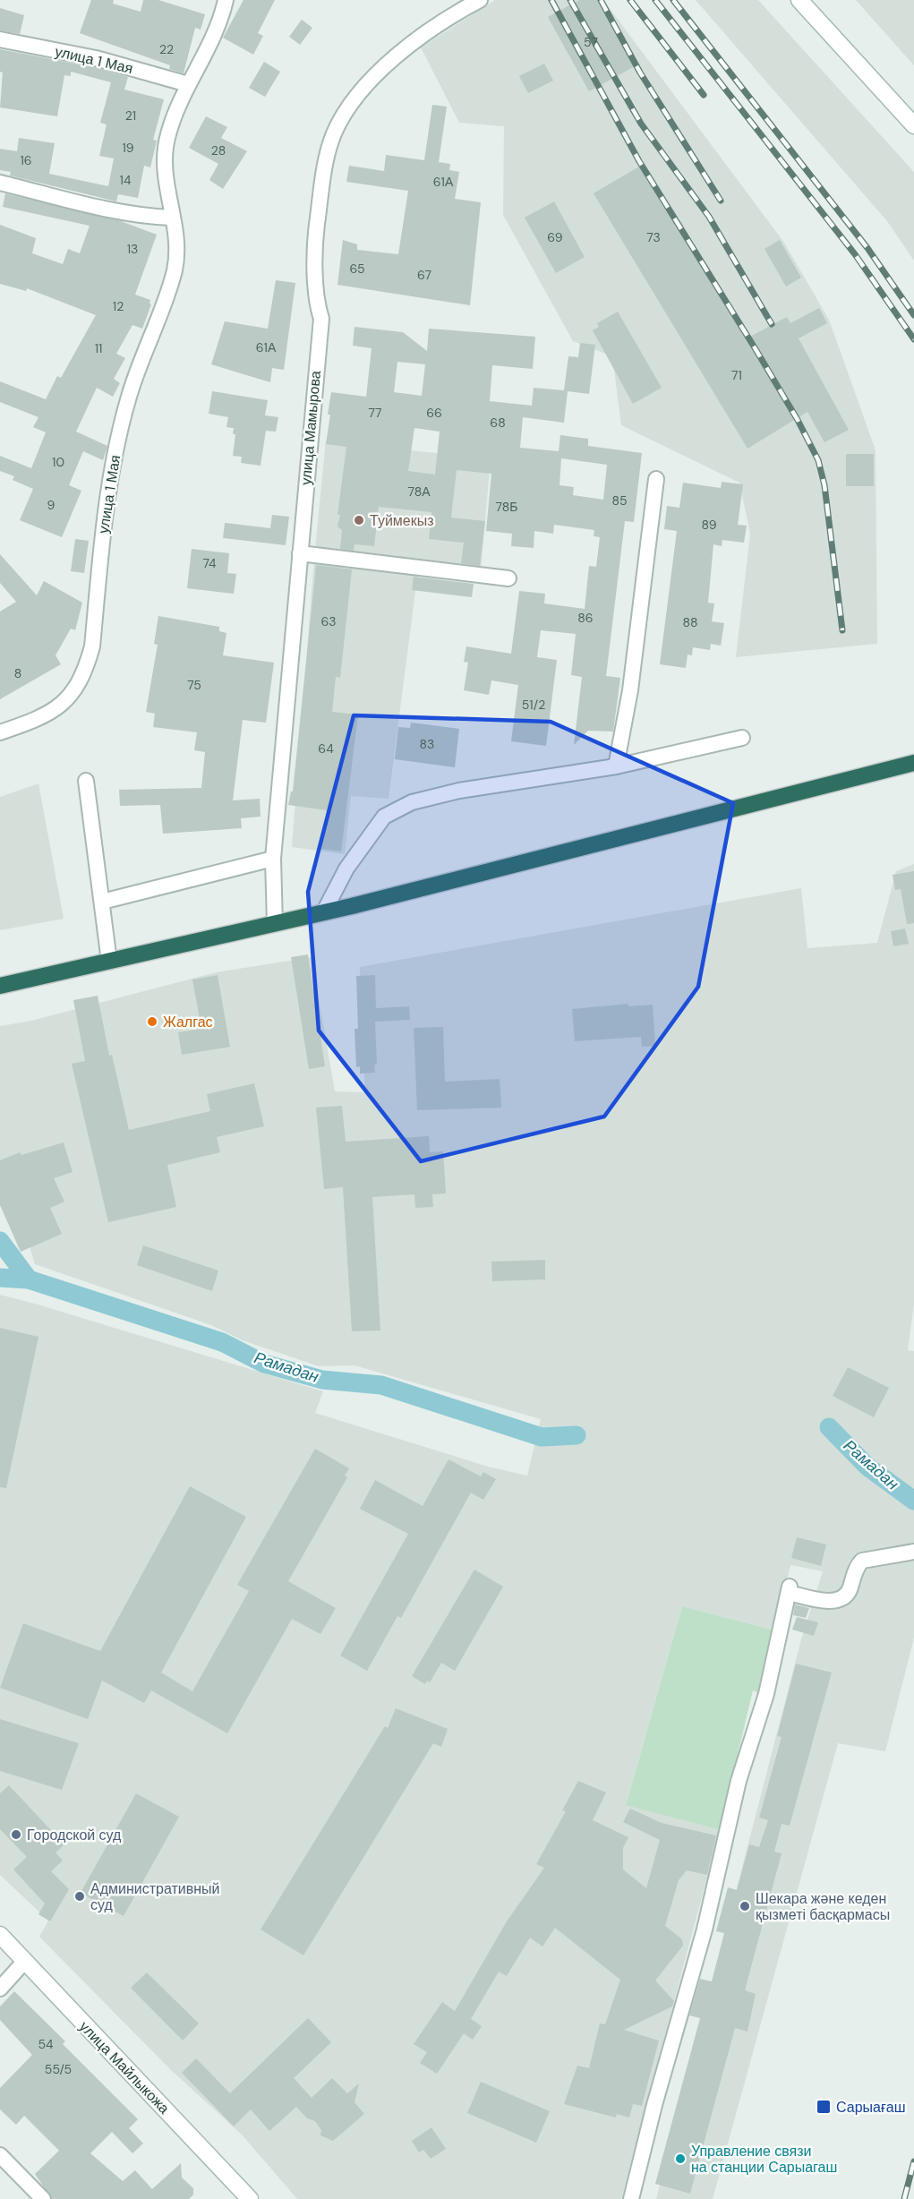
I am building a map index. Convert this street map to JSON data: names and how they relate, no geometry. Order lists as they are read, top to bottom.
{
  "streets": {
    "street": ["улица 1 Мая", "улица Мамырова", "улица Майлыкожа"]
  },
  "water": ["Рамадан"],
  "places": {
    "other": [
      "Туймекыз",
      "Жалгас",
      "Городской суд",
      "Административный суд",
      "Шекара және кеден қызметі басқармасы",
      "Управление связи на станции Сарыагаш"
    ],
    "transit": ["Сарыағаш"]
  },
  "house_numbers": [
    "57",
    "22",
    "21",
    "19",
    "28",
    "16",
    "14",
    "61А",
    "69",
    "73",
    "13",
    "65",
    "67",
    "12",
    "61А",
    "11",
    "71",
    "77",
    "66",
    "68",
    "10",
    "78А",
    "85",
    "9",
    "78Б",
    "89",
    "74",
    "86",
    "63",
    "88",
    "8",
    "75",
    "51/2",
    "83",
    "64",
    "54",
    "55/5"
  ]
}
